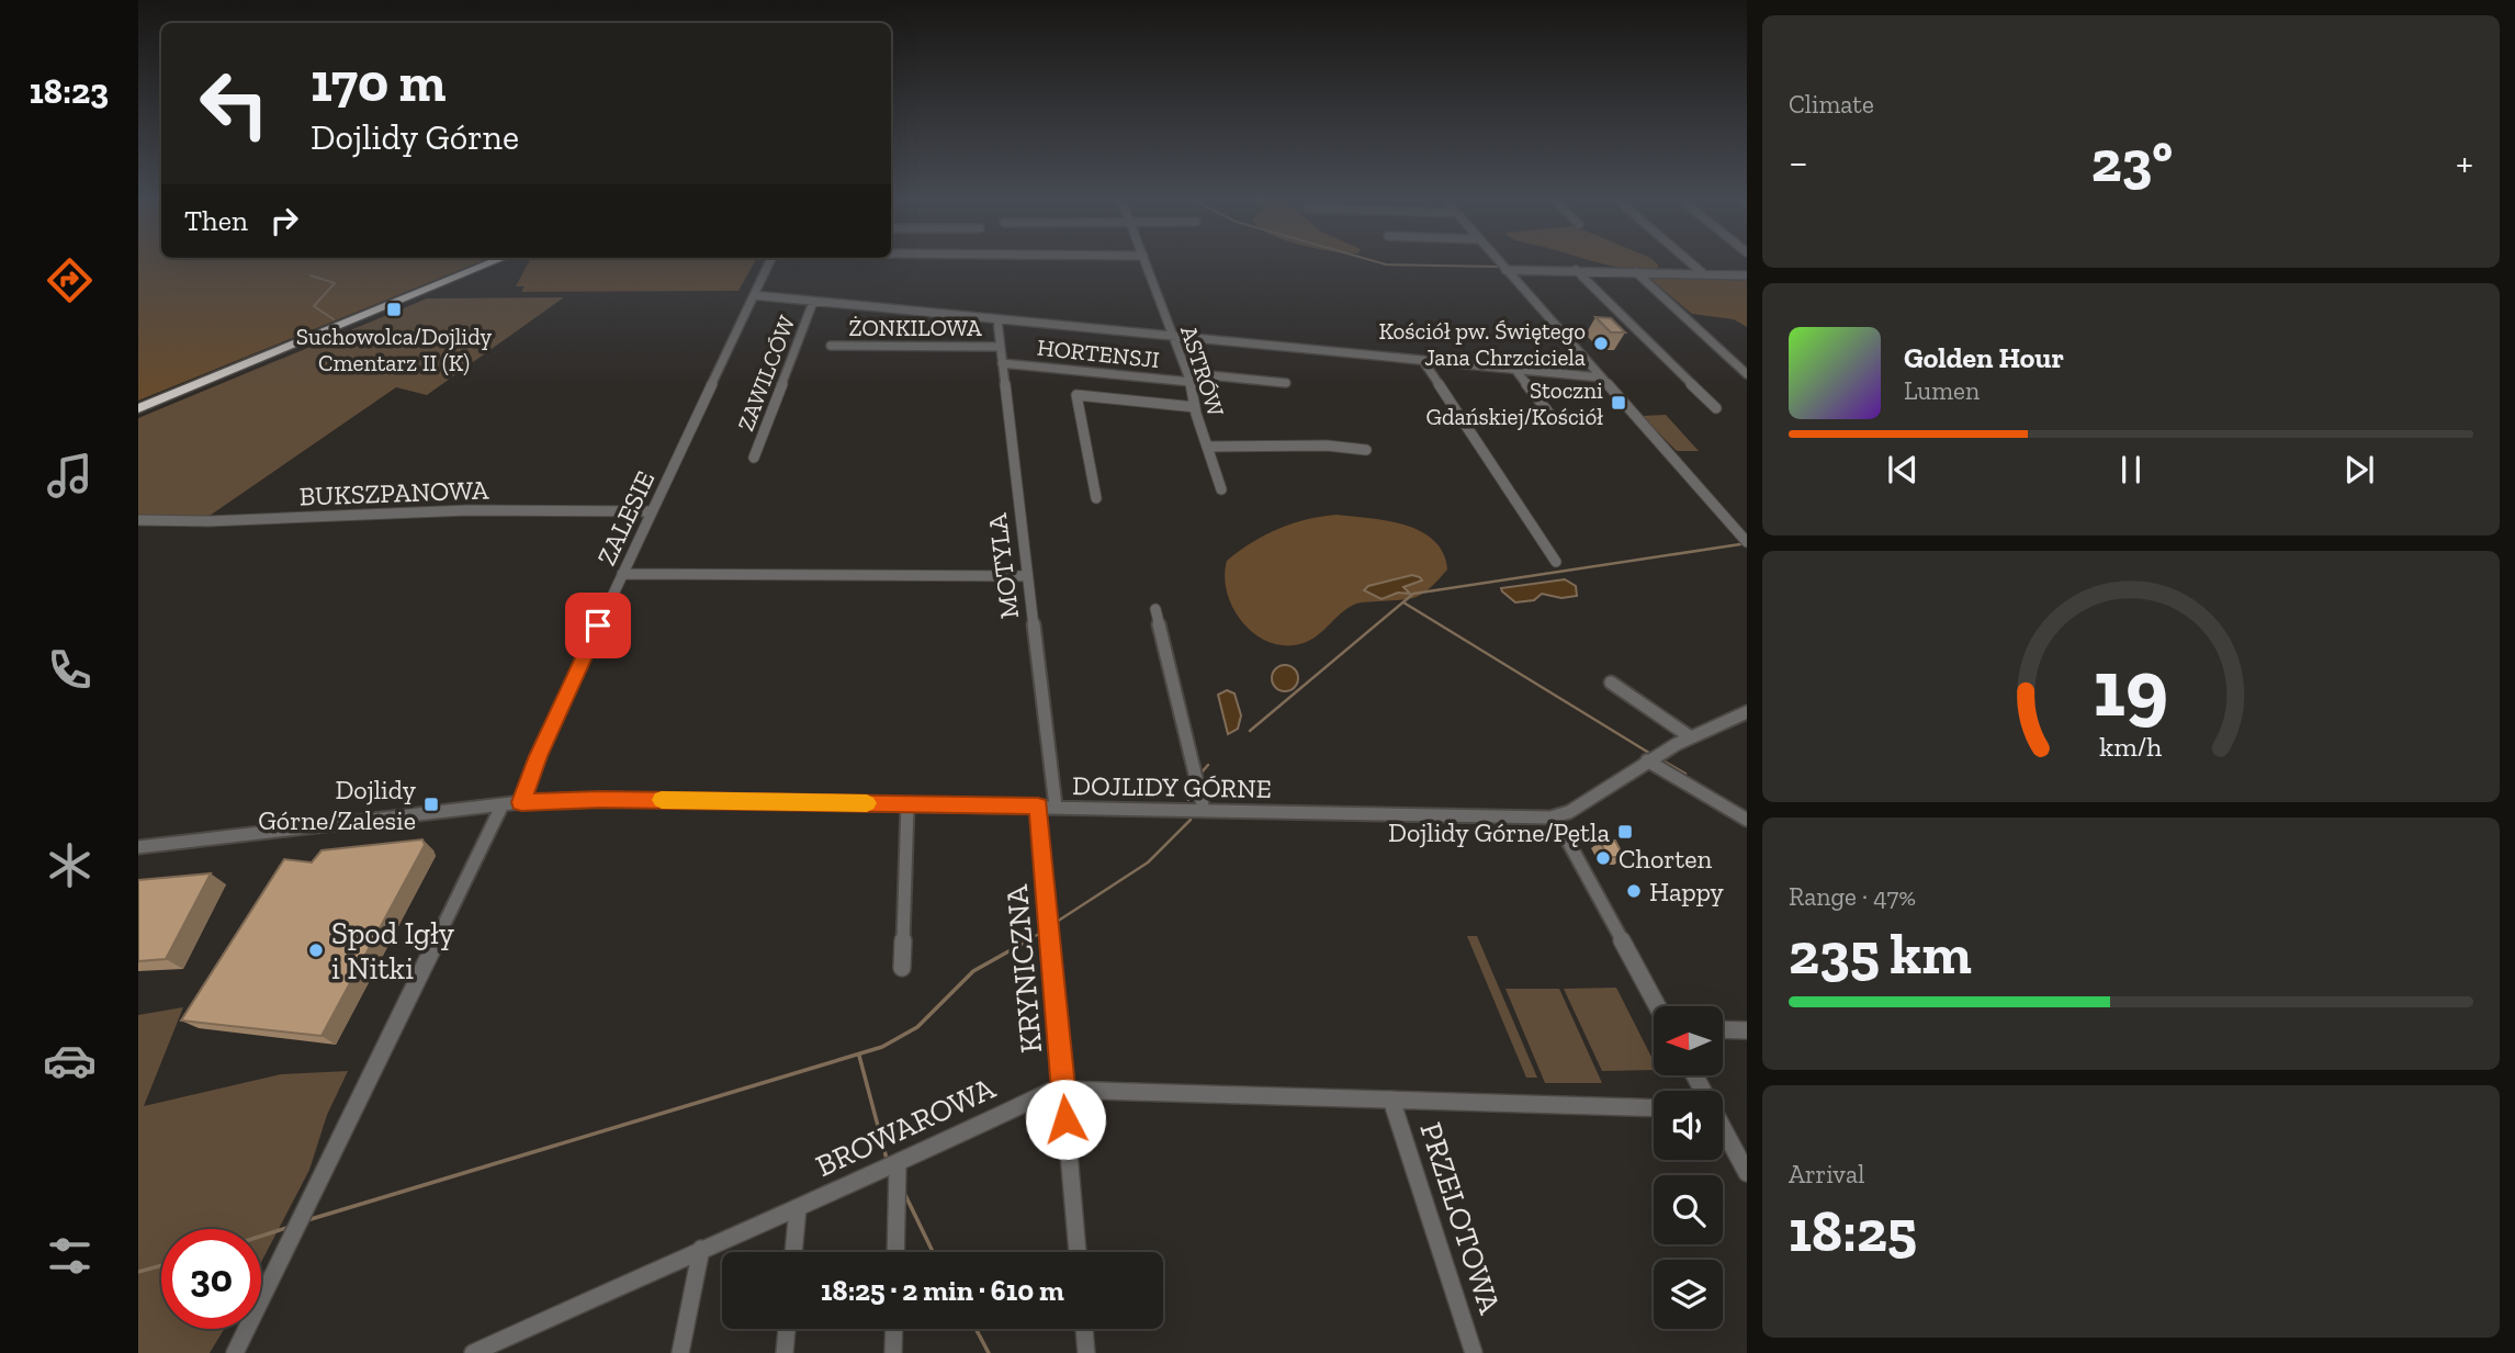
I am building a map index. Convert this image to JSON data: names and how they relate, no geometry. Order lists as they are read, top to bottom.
{
  "streets": {
    "street": [
      "ŻONKILOWA",
      "HORTENSJI",
      "ASTRÓW",
      "ZAWILCÓW",
      "BUKSZPANOWA",
      "ZALESIE",
      "MOTYLA",
      "DOJLIDY GÓRNE",
      "KRYNICZNA",
      "BROWAROWA",
      "PRZELOTOWA"
    ]
  },
  "crossings": [
    ["ŻONKILOWA", "MOTYLA"],
    ["HORTENSJI", "ASTRÓW"],
    ["HORTENSJI", "MOTYLA"],
    ["BUKSZPANOWA", "ZALESIE"],
    ["ZALESIE", "DOJLIDY GÓRNE"],
    ["MOTYLA", "DOJLIDY GÓRNE"],
    ["DOJLIDY GÓRNE", "KRYNICZNA"],
    ["KRYNICZNA", "BROWAROWA"],
    ["BROWAROWA", "PRZELOTOWA"]
  ],
  "places": {
    "transit": [
      "Suchowolca/Dojlidy Cmentarz II (K)",
      "Stoczni Gdańskiej/Kościół",
      "Dojlidy Górne/Zalesie",
      "Dojlidy Górne/Pętla"
    ],
    "other": [
      "Kościół pw. Świętego Jana Chrzciciela",
      "Chorten",
      "Happy",
      "Spod Igły i Nitki"
    ]
  },
  "north": "left",
  "page": {
    "tabs": "18:23",
    "tile": [
      "Climate",
      ["Range · 47%", "235 km"],
      ["Arrival", "18:25"]
    ],
    "turn": ["170 m", "Dojlidy Górne"],
    "heat": ["−", "23°", "+"],
    "then": "Then",
    "song": ["Golden Hour", "Lumen"],
    "limit": "30",
    "trip": "18:25 · 2 min · 610 m",
    "gauge": ["19", "km/h"]
  }
}
